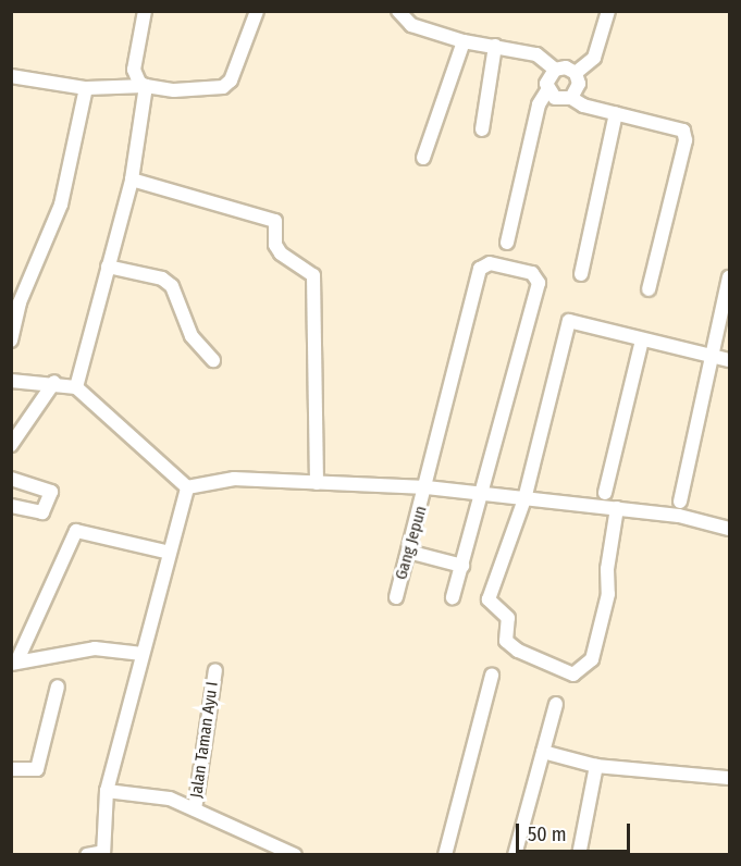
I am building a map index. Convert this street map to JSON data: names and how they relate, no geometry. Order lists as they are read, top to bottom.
{
  "streets": {
    "street": ["Gang Jepun", "Jalan Taman Ayu I"]
  },
  "scale_bar": "50 m"
}
